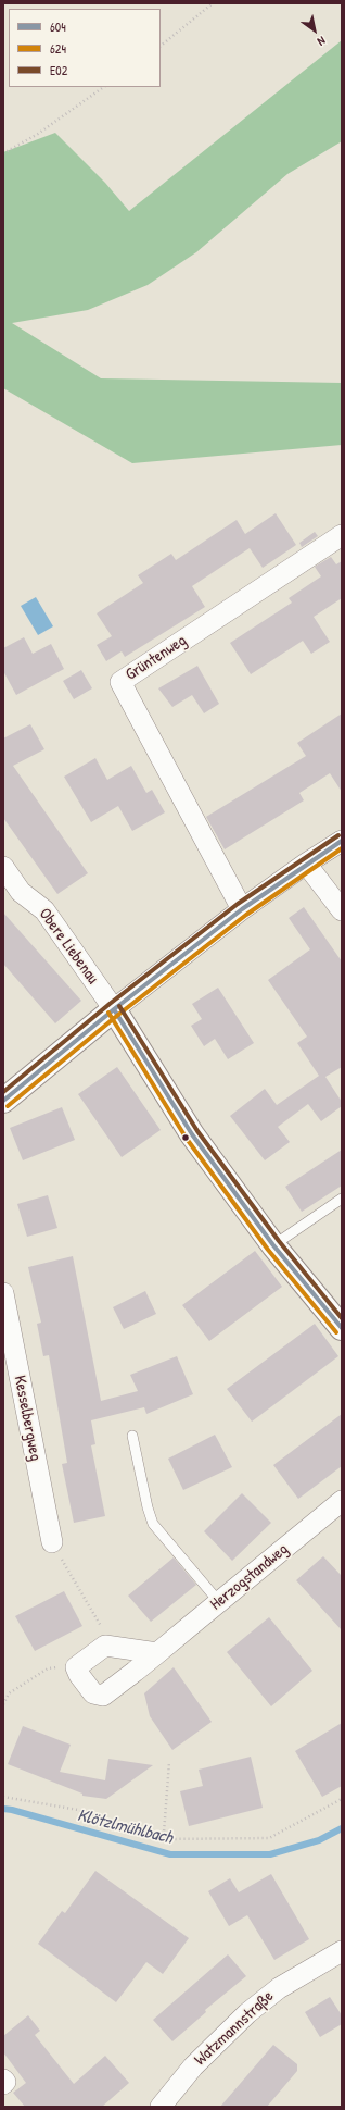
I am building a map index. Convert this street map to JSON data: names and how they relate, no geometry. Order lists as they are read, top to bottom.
{
  "streets": {
    "street": [
      "Grüntenweg",
      "Obere Liebenau",
      "Kesselbergweg",
      "Herzogstandweg",
      "Watzmannstraße"
    ]
  },
  "water": ["Klötzlmühlbach"],
  "lines": ["transit line E02", "transit line 604", "transit line 624"],
  "legend": ["604", "624", "E02"],
  "north": "bottom right"
}
